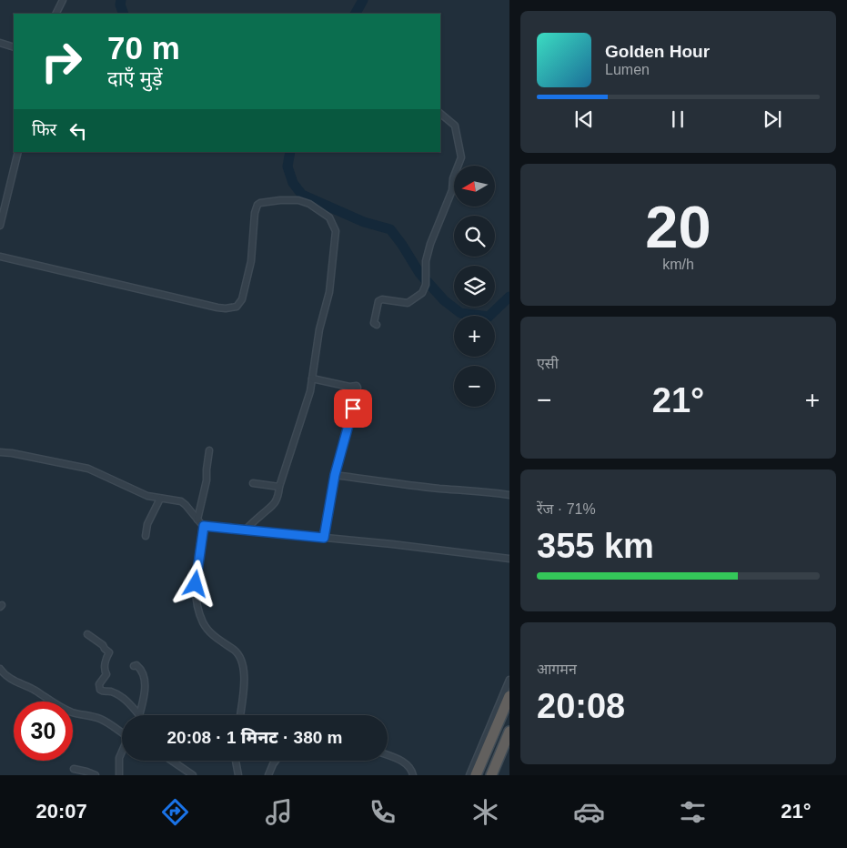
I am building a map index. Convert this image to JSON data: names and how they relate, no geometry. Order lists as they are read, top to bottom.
{
  "north": "left",
  "page": {
    "turn": ["70 m", "दाएँ मुड़ें"],
    "song": ["Golden Hour", "Lumen"],
    "then": "फिर",
    "tile": [
      ["20", "km/h"],
      "एसी",
      ["रेंज · 71%", "355 km"],
      ["आगमन", "20:08"]
    ],
    "map_buttons": ["+", "−"],
    "heat": ["−", "21°", "+"],
    "limit": "30",
    "trip": "20:08 · 1 मिनट · 380 m",
    "tabs": ["20:07", "21°"]
  }
}
